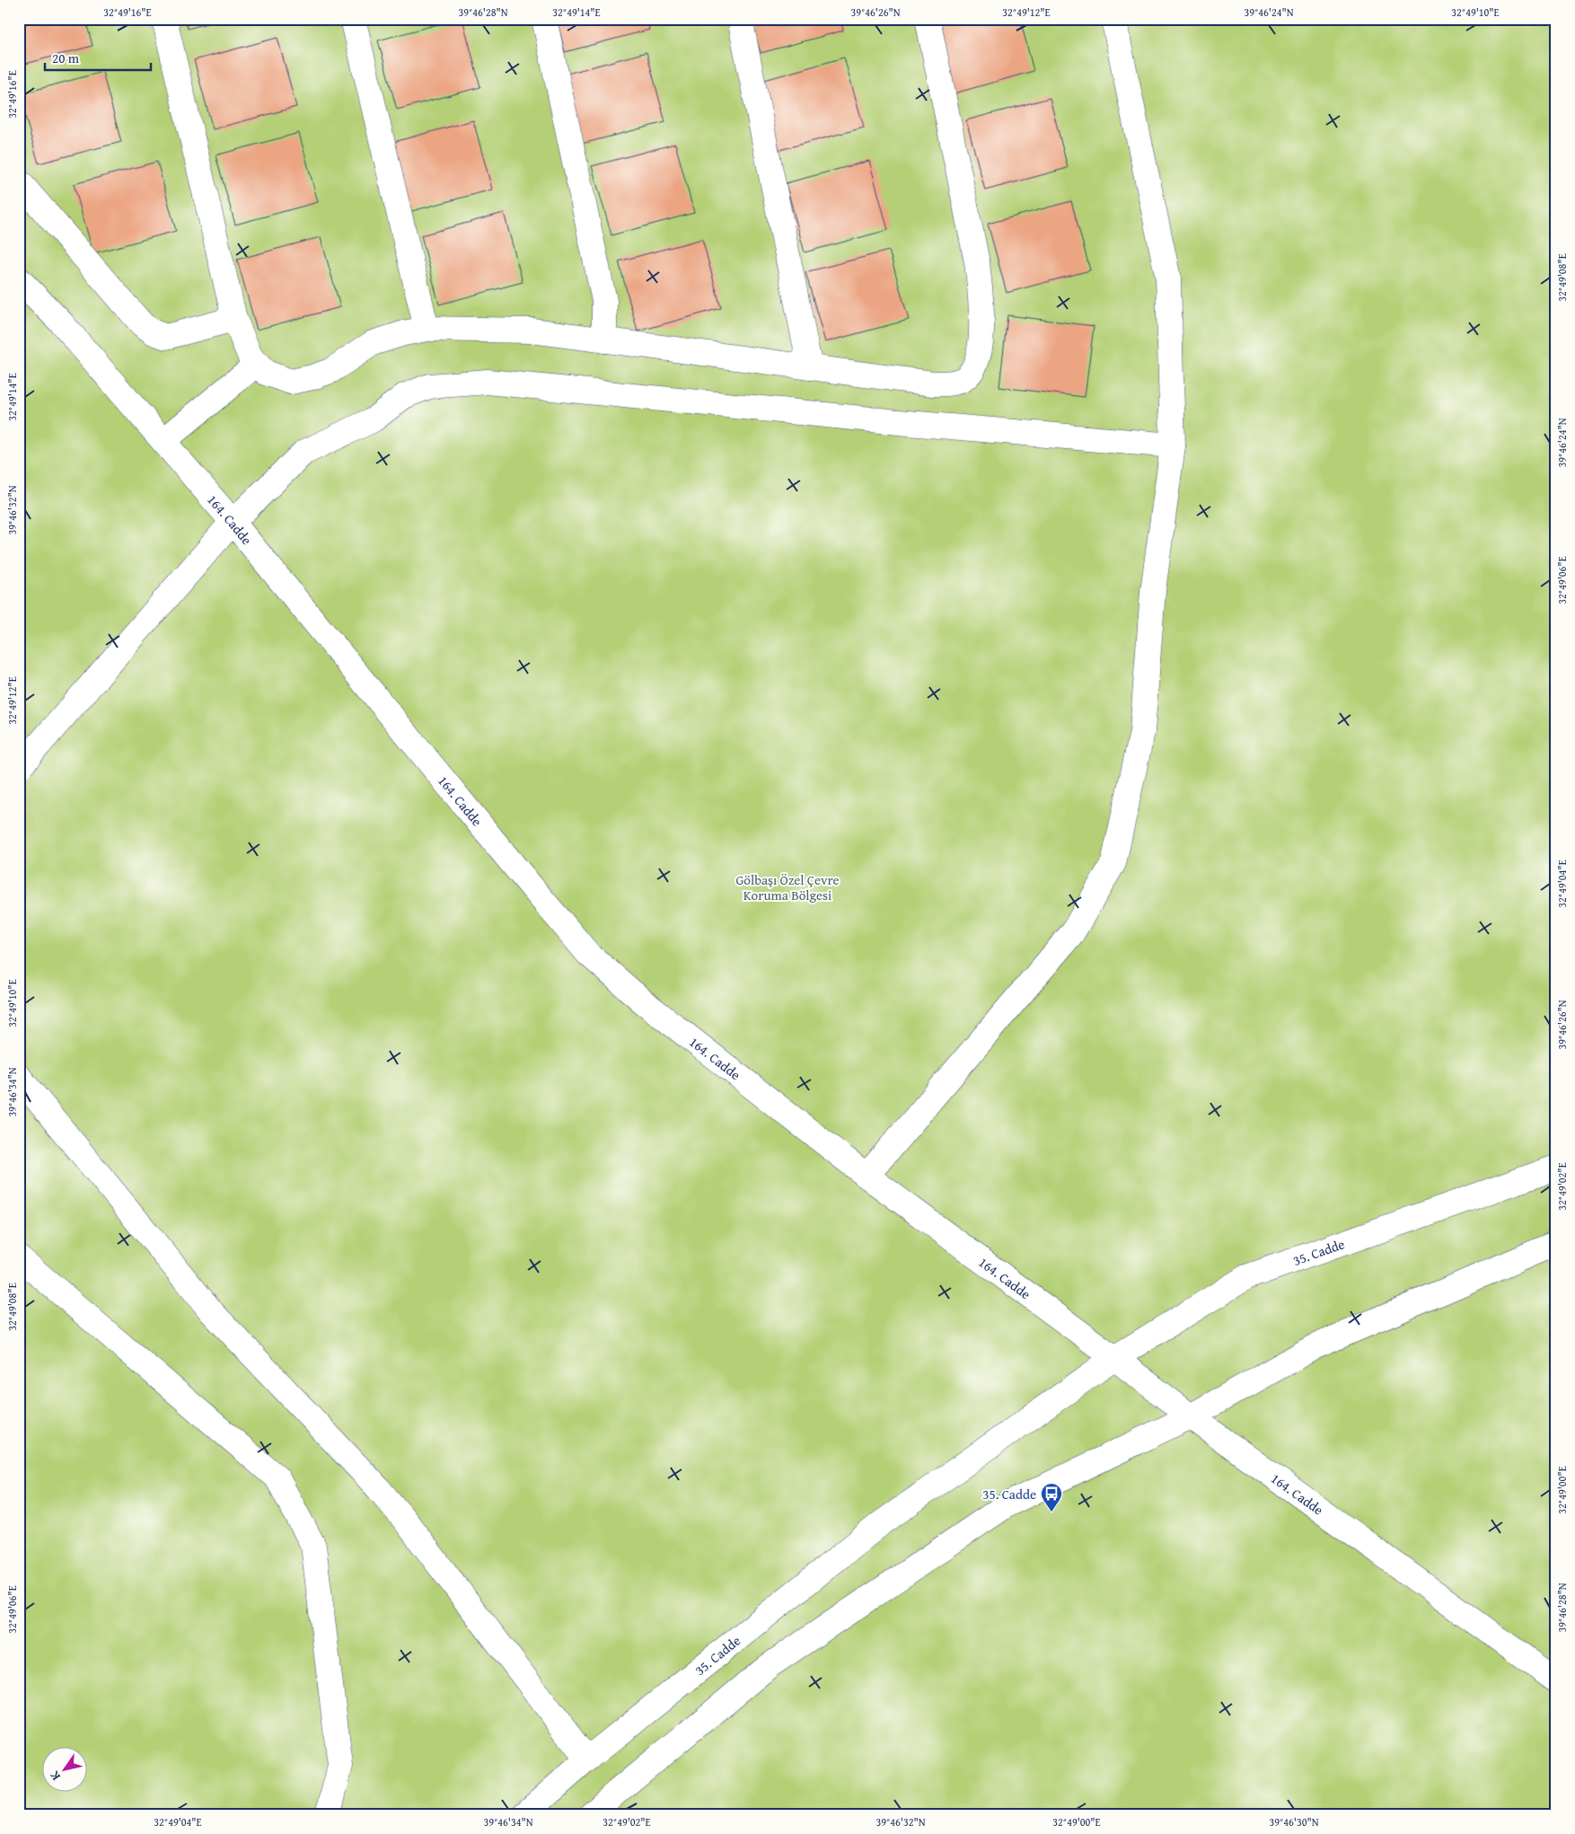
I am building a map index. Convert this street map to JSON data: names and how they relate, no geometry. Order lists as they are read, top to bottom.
{
  "streets": {
    "street": ["164. Cadde", "35. Cadde"]
  },
  "crossings": [
    ["164. Cadde", "35. Cadde"]
  ],
  "parks": ["Gölbaşı Özel Çevre Koruma Bölgesi"],
  "places": {
    "bus stop": ["35. Cadde"]
  },
  "scale_bar": "20 m",
  "north": "bottom left",
  "coordinates": [
    "32°49'16\"E",
    "39°46'28\"N",
    "32°49'14\"E",
    "39°46'26\"N",
    "32°49'12\"E",
    "39°46'24\"N",
    "32°49'10\"E",
    "32°49'08\"E",
    "39°46'32\"N",
    "32°49'06\"E",
    "32°49'04\"E",
    "39°46'34\"N",
    "32°49'02\"E",
    "32°49'00\"E",
    "39°46'30\"N"
  ]
}
